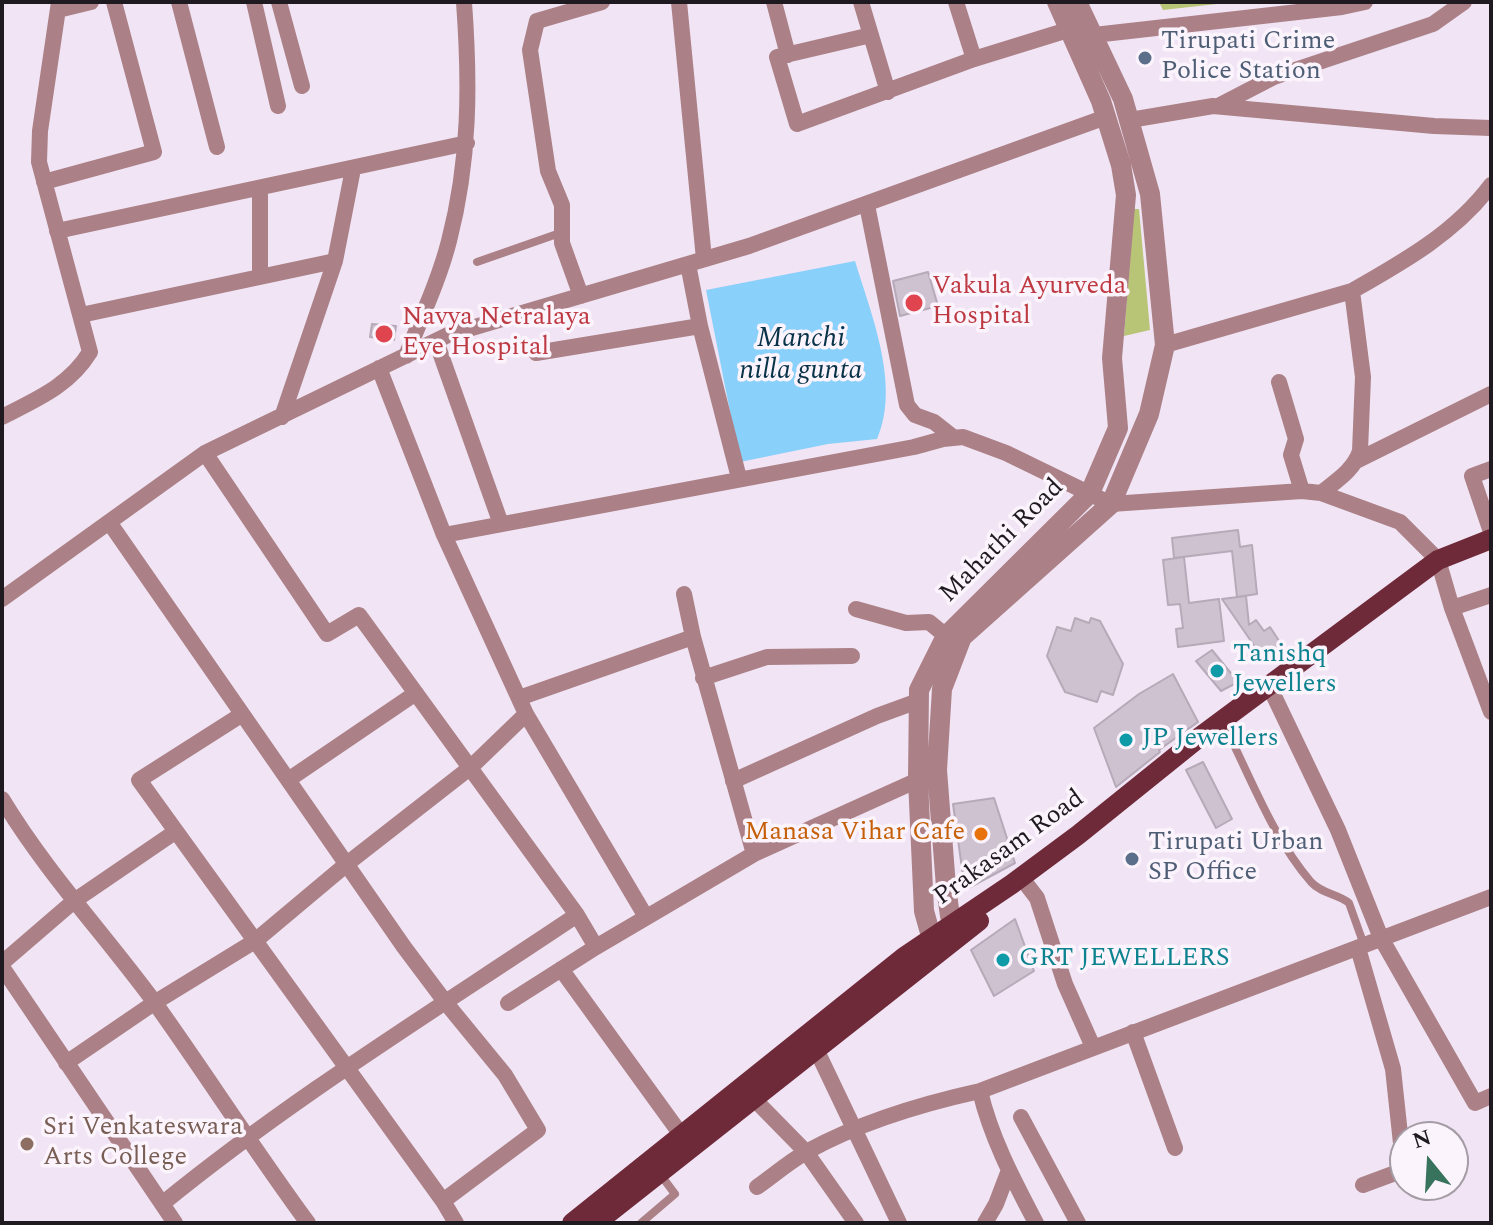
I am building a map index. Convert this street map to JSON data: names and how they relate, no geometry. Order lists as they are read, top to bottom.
{
  "streets": {
    "main road": ["Prakasam Road"],
    "street": ["Mahathi Road"]
  },
  "crossings": [
    ["Mahathi Road", "Prakasam Road"]
  ],
  "water": ["Manchi nilla gunta"],
  "places": [
    "Tirupati Crime Police Station",
    "Vakula Ayurveda Hospital",
    "Navya Netralaya Eye Hospital",
    "Tanishq Jewellers",
    "JP Jewellers",
    "Manasa Vihar Cafe",
    "Tirupati Urban SP Office",
    "GRT JEWELLERS",
    "Sri Venkateswara Arts College"
  ],
  "north": "top"
}
